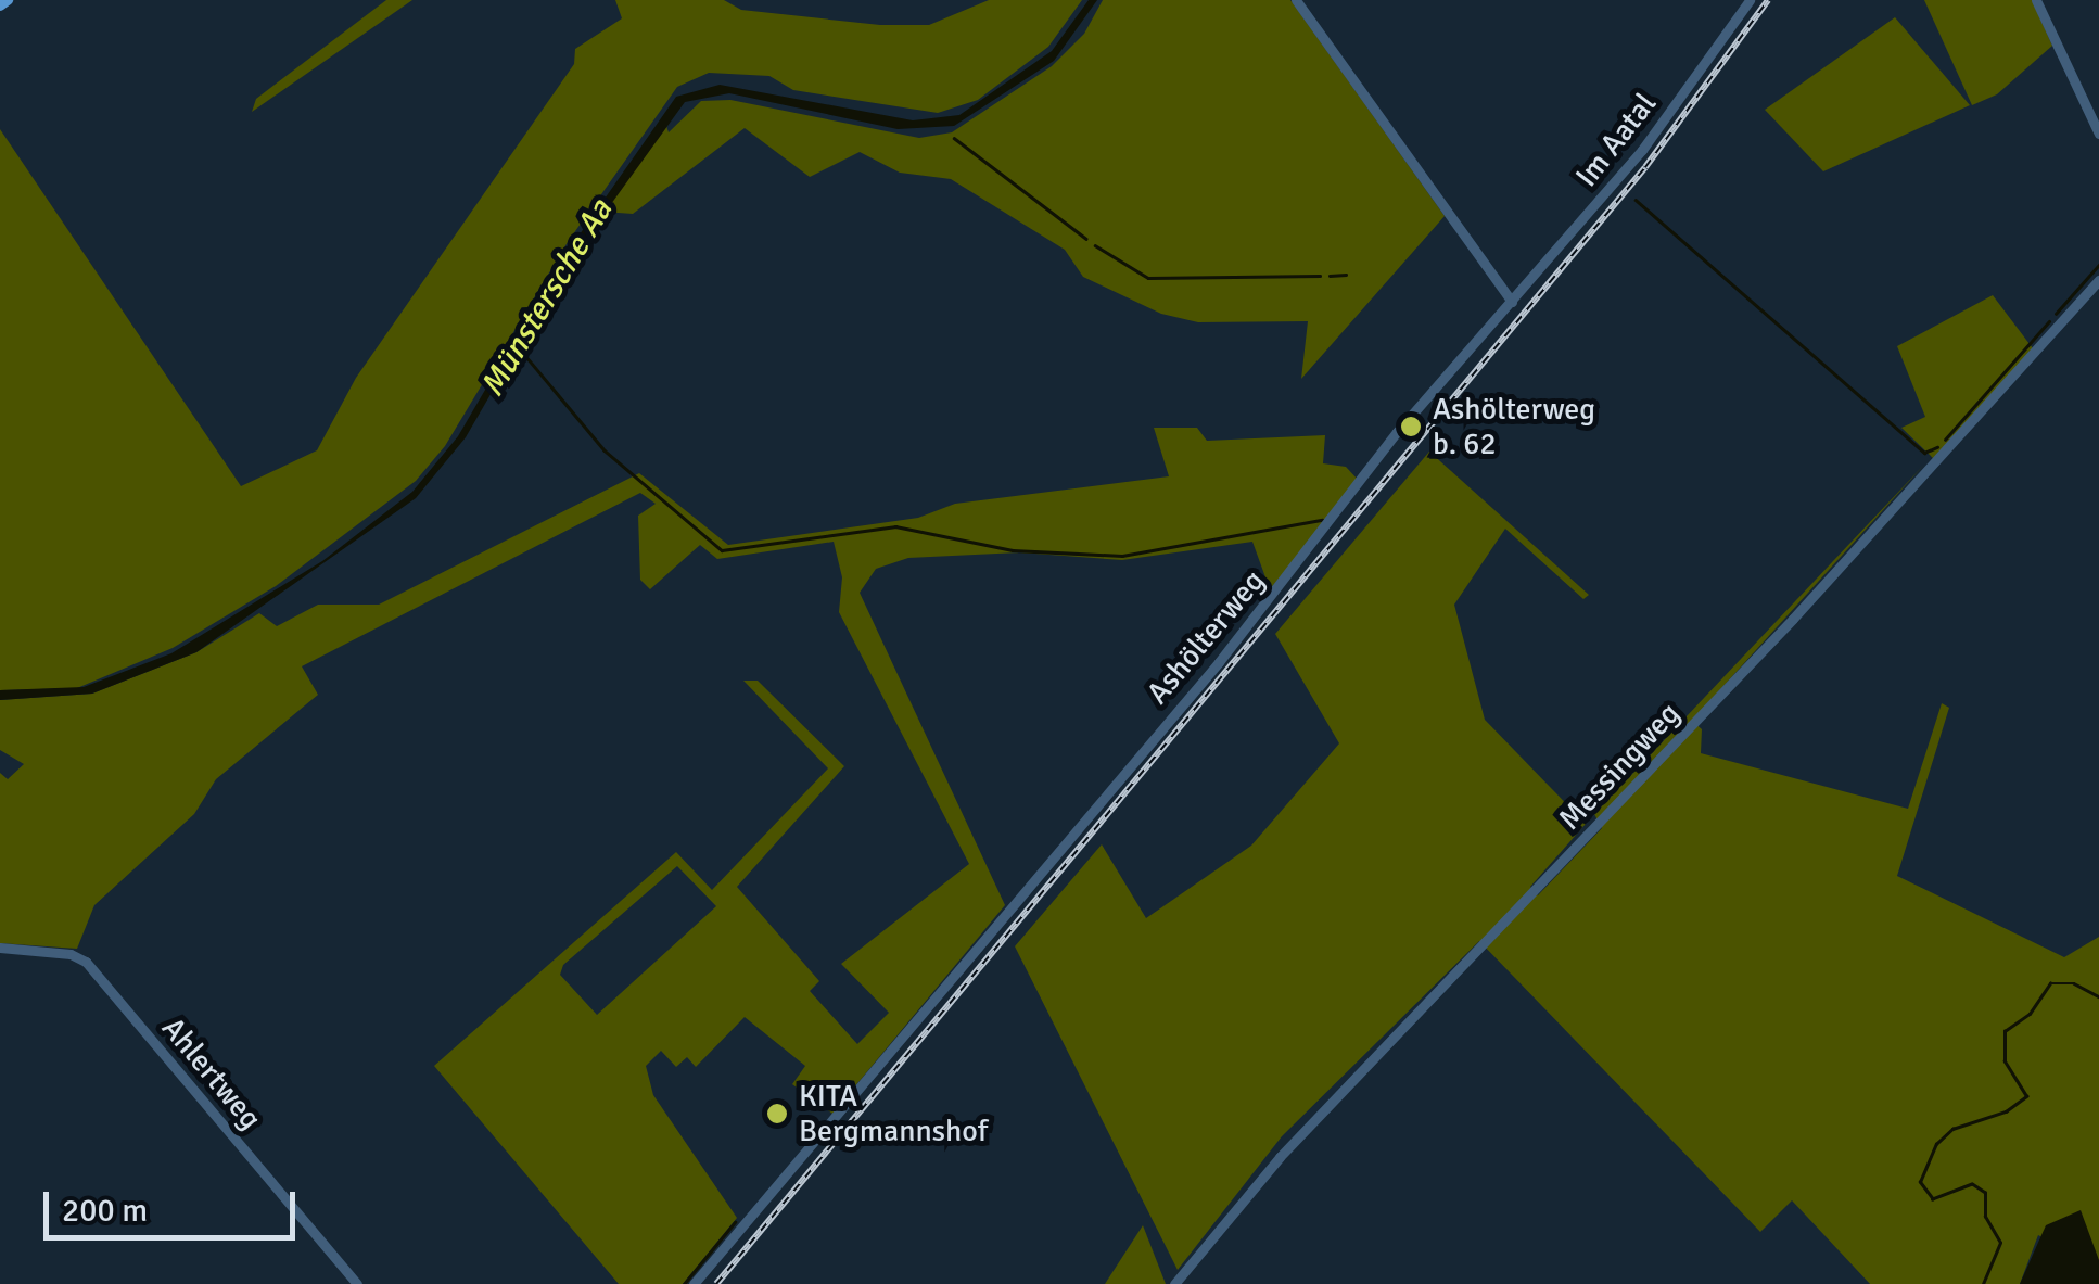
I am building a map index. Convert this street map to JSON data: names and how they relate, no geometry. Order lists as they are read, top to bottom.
{
  "streets": {
    "street": [
      "Im Aatal",
      "Ashölterweg",
      "Messingweg",
      "Ahlertweg"
    ]
  },
  "crossings": [
    ["Im Aatal", "Ashölterweg"]
  ],
  "water": ["Münstersche Aa"],
  "places": ["Ashölterweg b. 62", "KITA Bergmannshof"],
  "scale_bar": "200 m"
}
